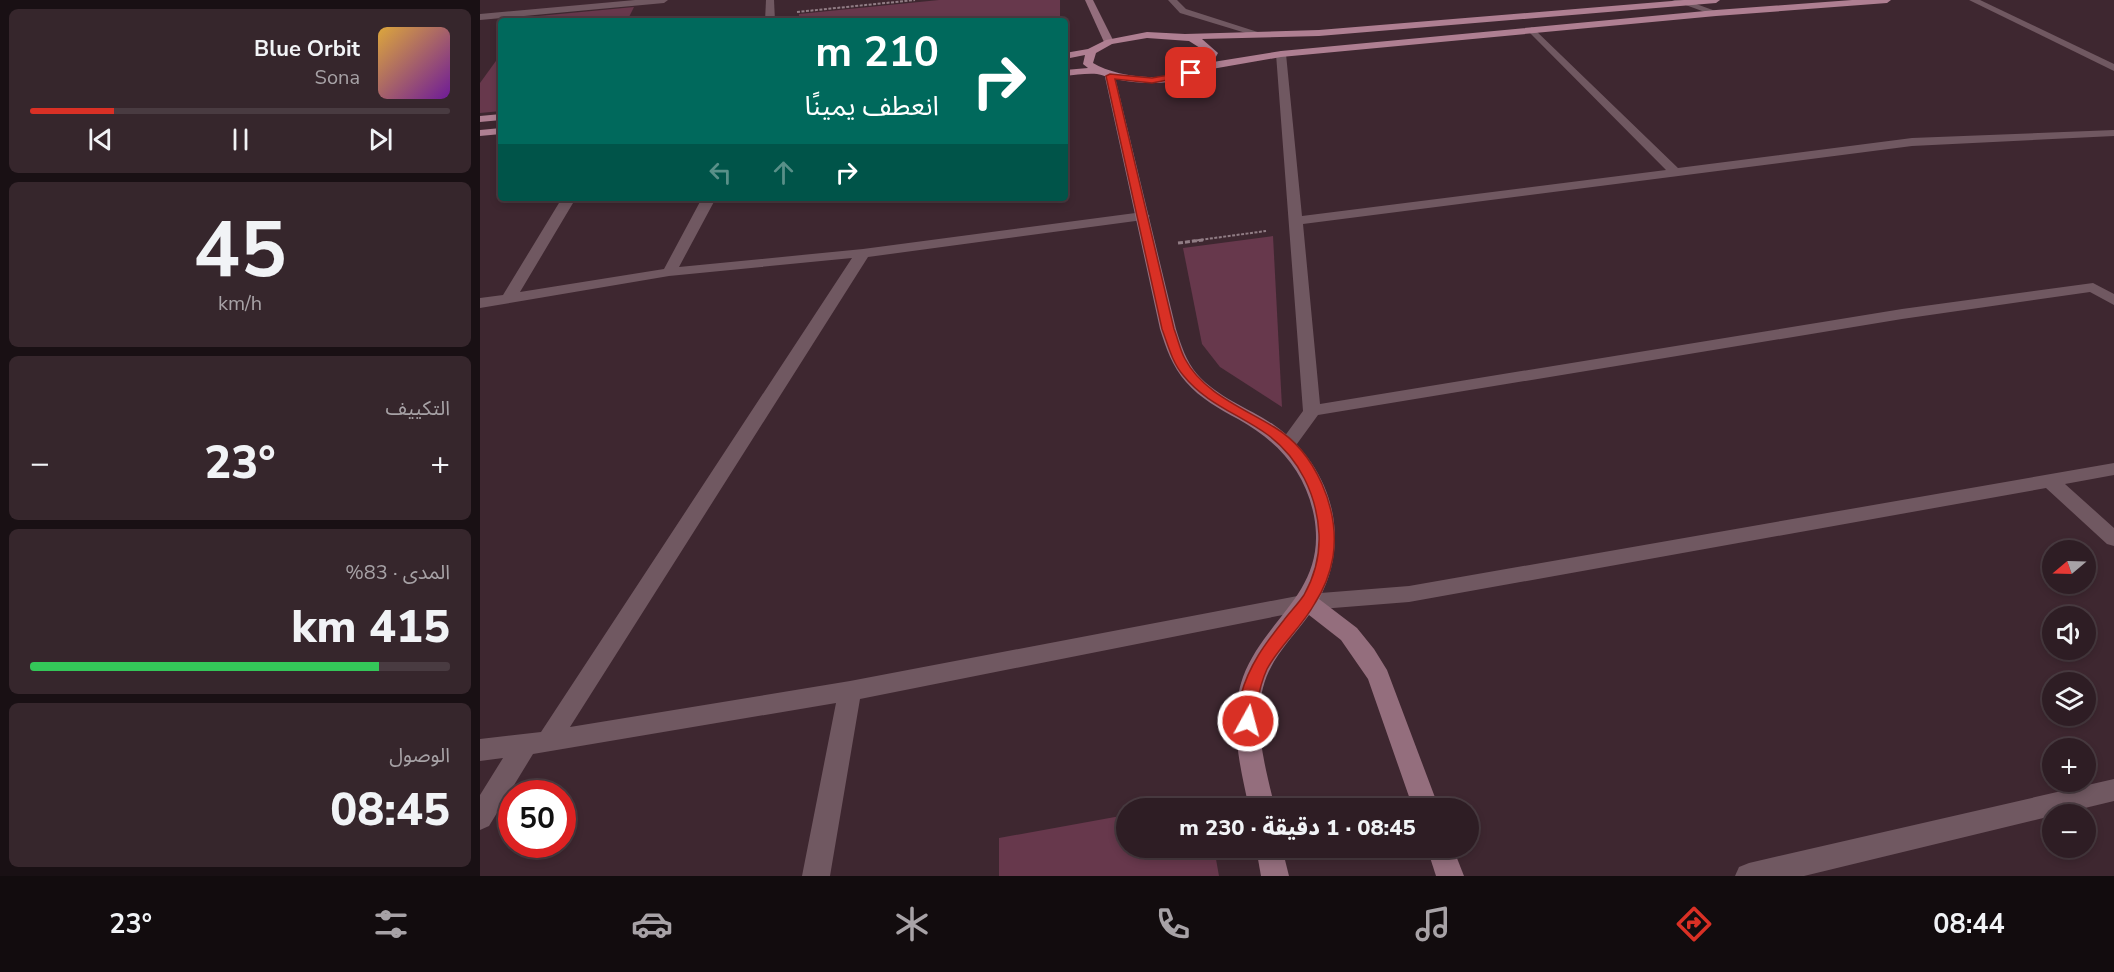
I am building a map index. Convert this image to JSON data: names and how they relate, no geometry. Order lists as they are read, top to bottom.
{
  "north": "left",
  "page": {
    "turn": ["210 m", "انعطف يمينًا"],
    "song": ["Blue Orbit", "Sona"],
    "tile": [
      ["45", "km/h"],
      "التكييف",
      ["المدى · 83%", "415 km"],
      ["الوصول", "08:45"]
    ],
    "heat": ["−", "23°", "+"],
    "map_buttons": ["+", "−"],
    "limit": "50",
    "trip": "08:45 · 1 دقيقة · 230 m",
    "tabs": ["08:44", "23°"]
  }
}
